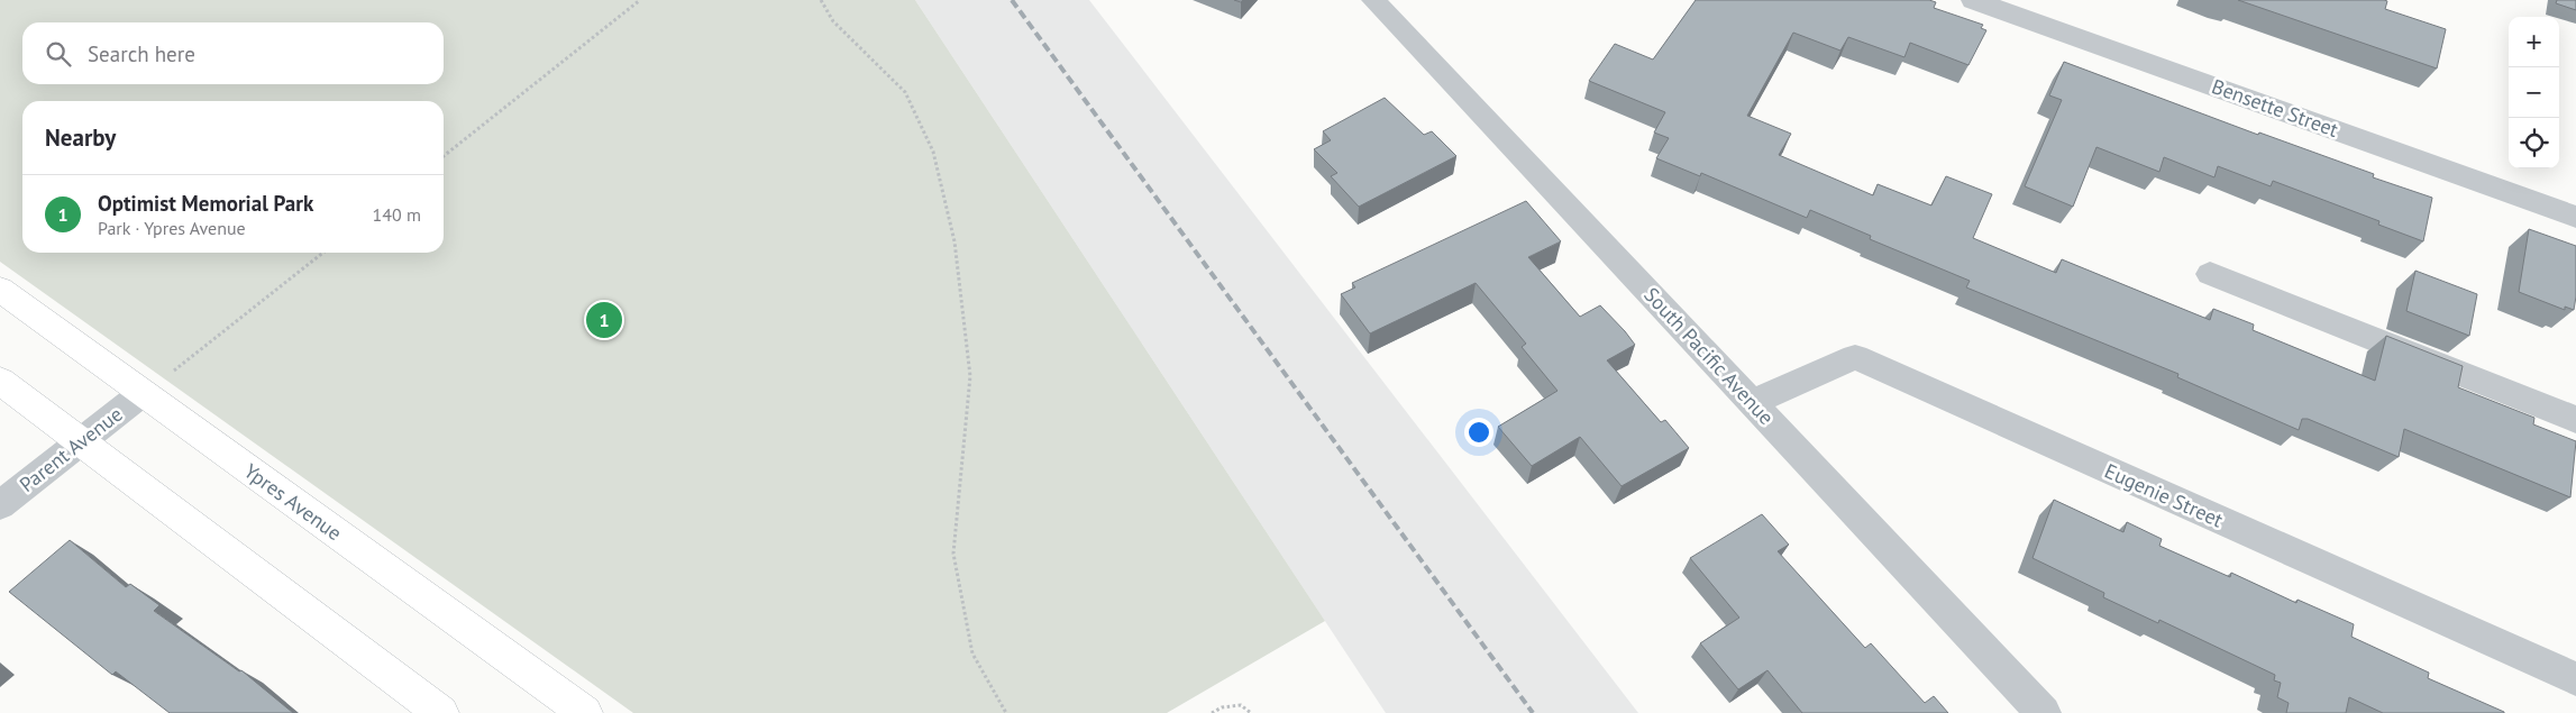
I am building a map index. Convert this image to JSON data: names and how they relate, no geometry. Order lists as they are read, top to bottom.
{
  "streets": {
    "main road": ["Ypres Avenue"],
    "street": [
      "Bensette Street",
      "South Pacific Avenue",
      "Parent Avenue",
      "Eugenie Street"
    ]
  },
  "crossings": [
    ["South Pacific Avenue", "Eugenie Street"],
    ["Parent Avenue", "Ypres Avenue"]
  ],
  "page": {
    "map_buttons": ["+", "−"],
    "search": "Search here",
    "heading": "Nearby",
    "list": [
      {
        "mark": "1",
        "name": "Optimist Memorial Park",
        "note": "Park · Ypres Avenue",
        "value": "140 m"
      }
    ],
    "pins": "1"
  }
}
